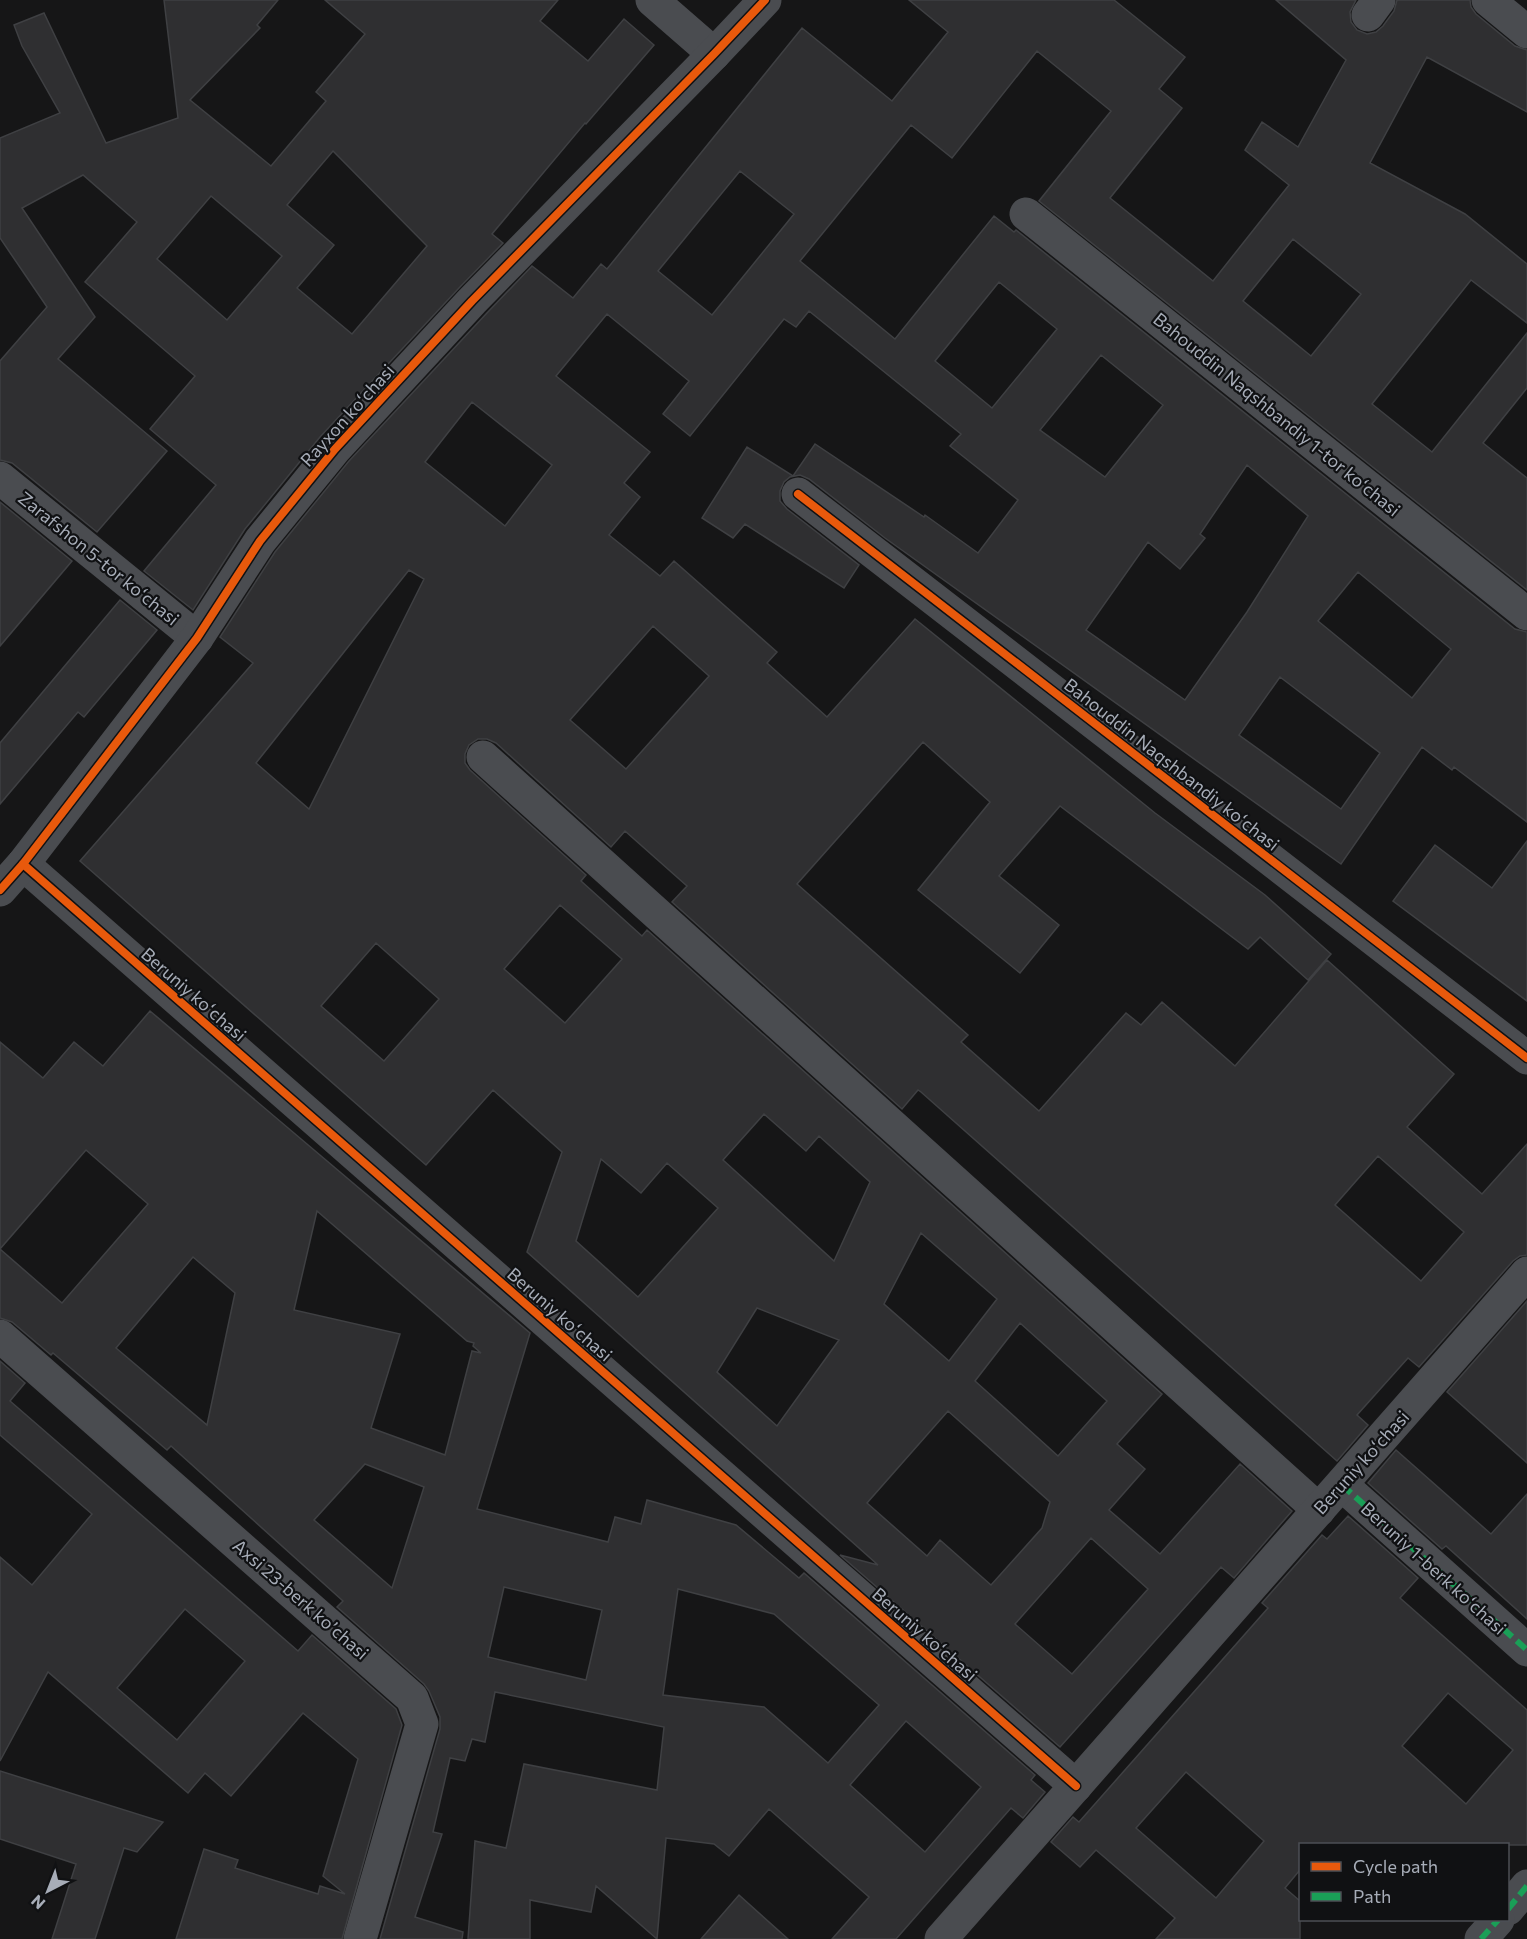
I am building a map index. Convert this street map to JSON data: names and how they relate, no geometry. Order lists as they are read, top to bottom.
{
  "streets": {
    "street": [
      "Bahouddin Naqshbandiy 1-tor koʻchasi",
      "Rayxon koʻchasi",
      "Zarafshon 5-tor koʻchasi",
      "Bahouddin Naqshbandiy koʻchasi",
      "Beruniy koʻchasi",
      "Beruniy 1-berk koʻchasi",
      "Аxsi 23-berk koʼchasi"
    ]
  },
  "crossings": [
    ["Rayxon koʻchasi", "Zarafshon 5-tor koʻchasi"],
    ["Rayxon koʻchasi", "Beruniy koʻchasi"],
    ["Beruniy koʻchasi", "Beruniy 1-berk koʻchasi"]
  ],
  "legend": ["Cycle path", "Path"],
  "north": "bottom left"
}
